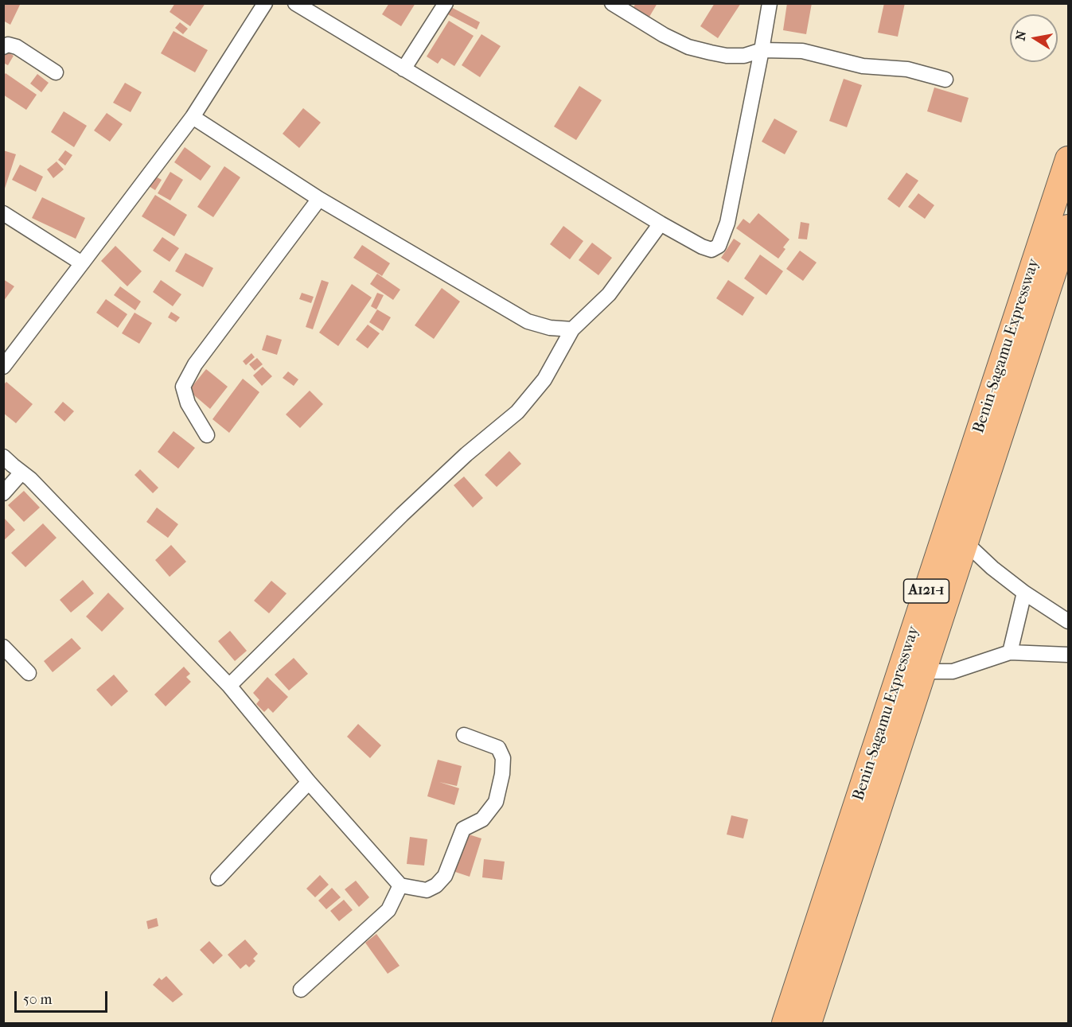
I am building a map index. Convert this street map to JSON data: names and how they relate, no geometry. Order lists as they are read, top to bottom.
{
  "streets": {
    "highway": ["Benin-Sagamu Expressway", "A121-1"]
  },
  "scale_bar": "50 m",
  "north": "left"
}
